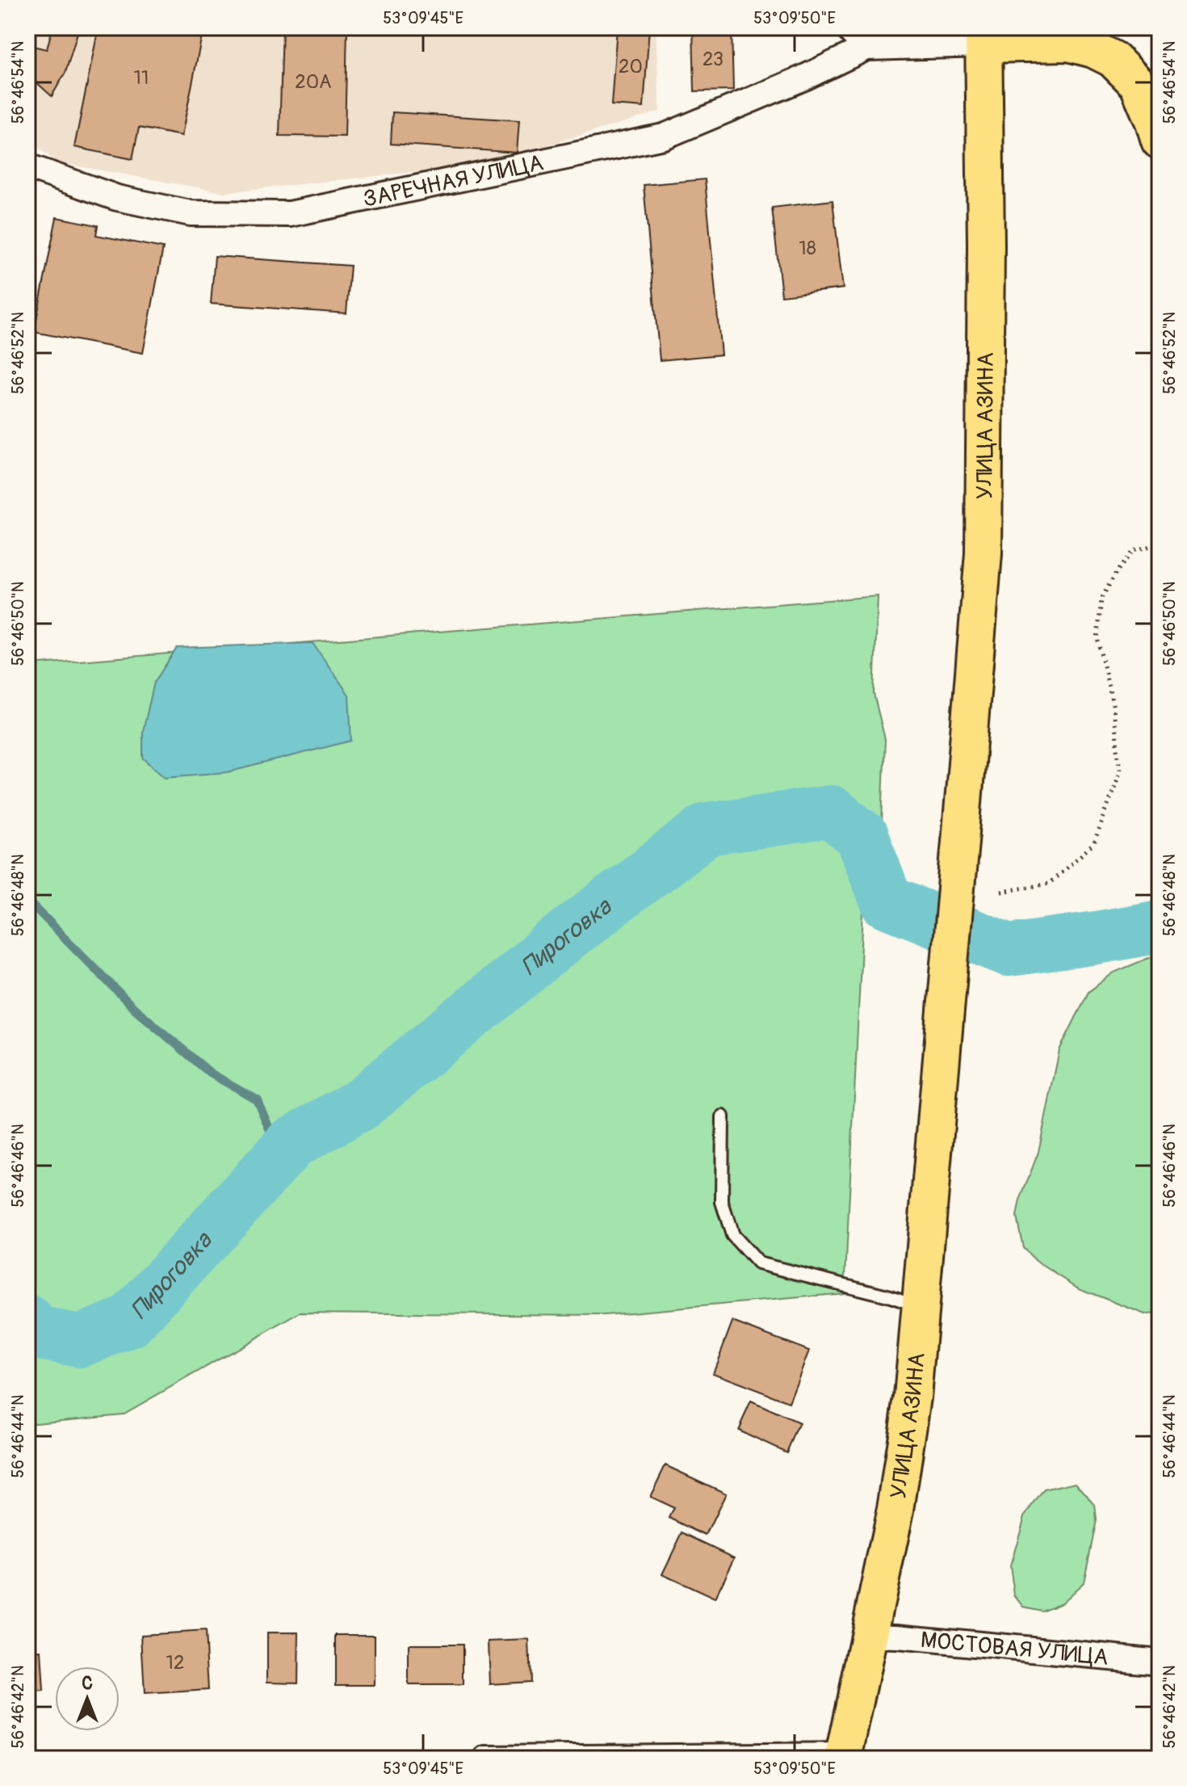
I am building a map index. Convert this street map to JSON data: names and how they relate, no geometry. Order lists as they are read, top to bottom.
{
  "streets": {
    "main road": ["УЛИЦА АЗИНА"],
    "street": ["ЗАРЕЧНАЯ УЛИЦА", "МОСТОВАЯ УЛИЦА"]
  },
  "crossings": [
    ["УЛИЦА АЗИНА", "МОСТОВАЯ УЛИЦА"]
  ],
  "water": ["Пироговка"],
  "house_numbers": [
    "23",
    "20",
    "11",
    "20А",
    "18",
    "12"
  ],
  "north": "top",
  "coordinates": [
    "53°09'45\"E",
    "53°09'50\"E",
    "56°46'54\"N",
    "56°46'52\"N",
    "56°46'50\"N",
    "56°46'48\"N",
    "56°46'46\"N",
    "56°46'44\"N",
    "56°46'42\"N"
  ]
}
